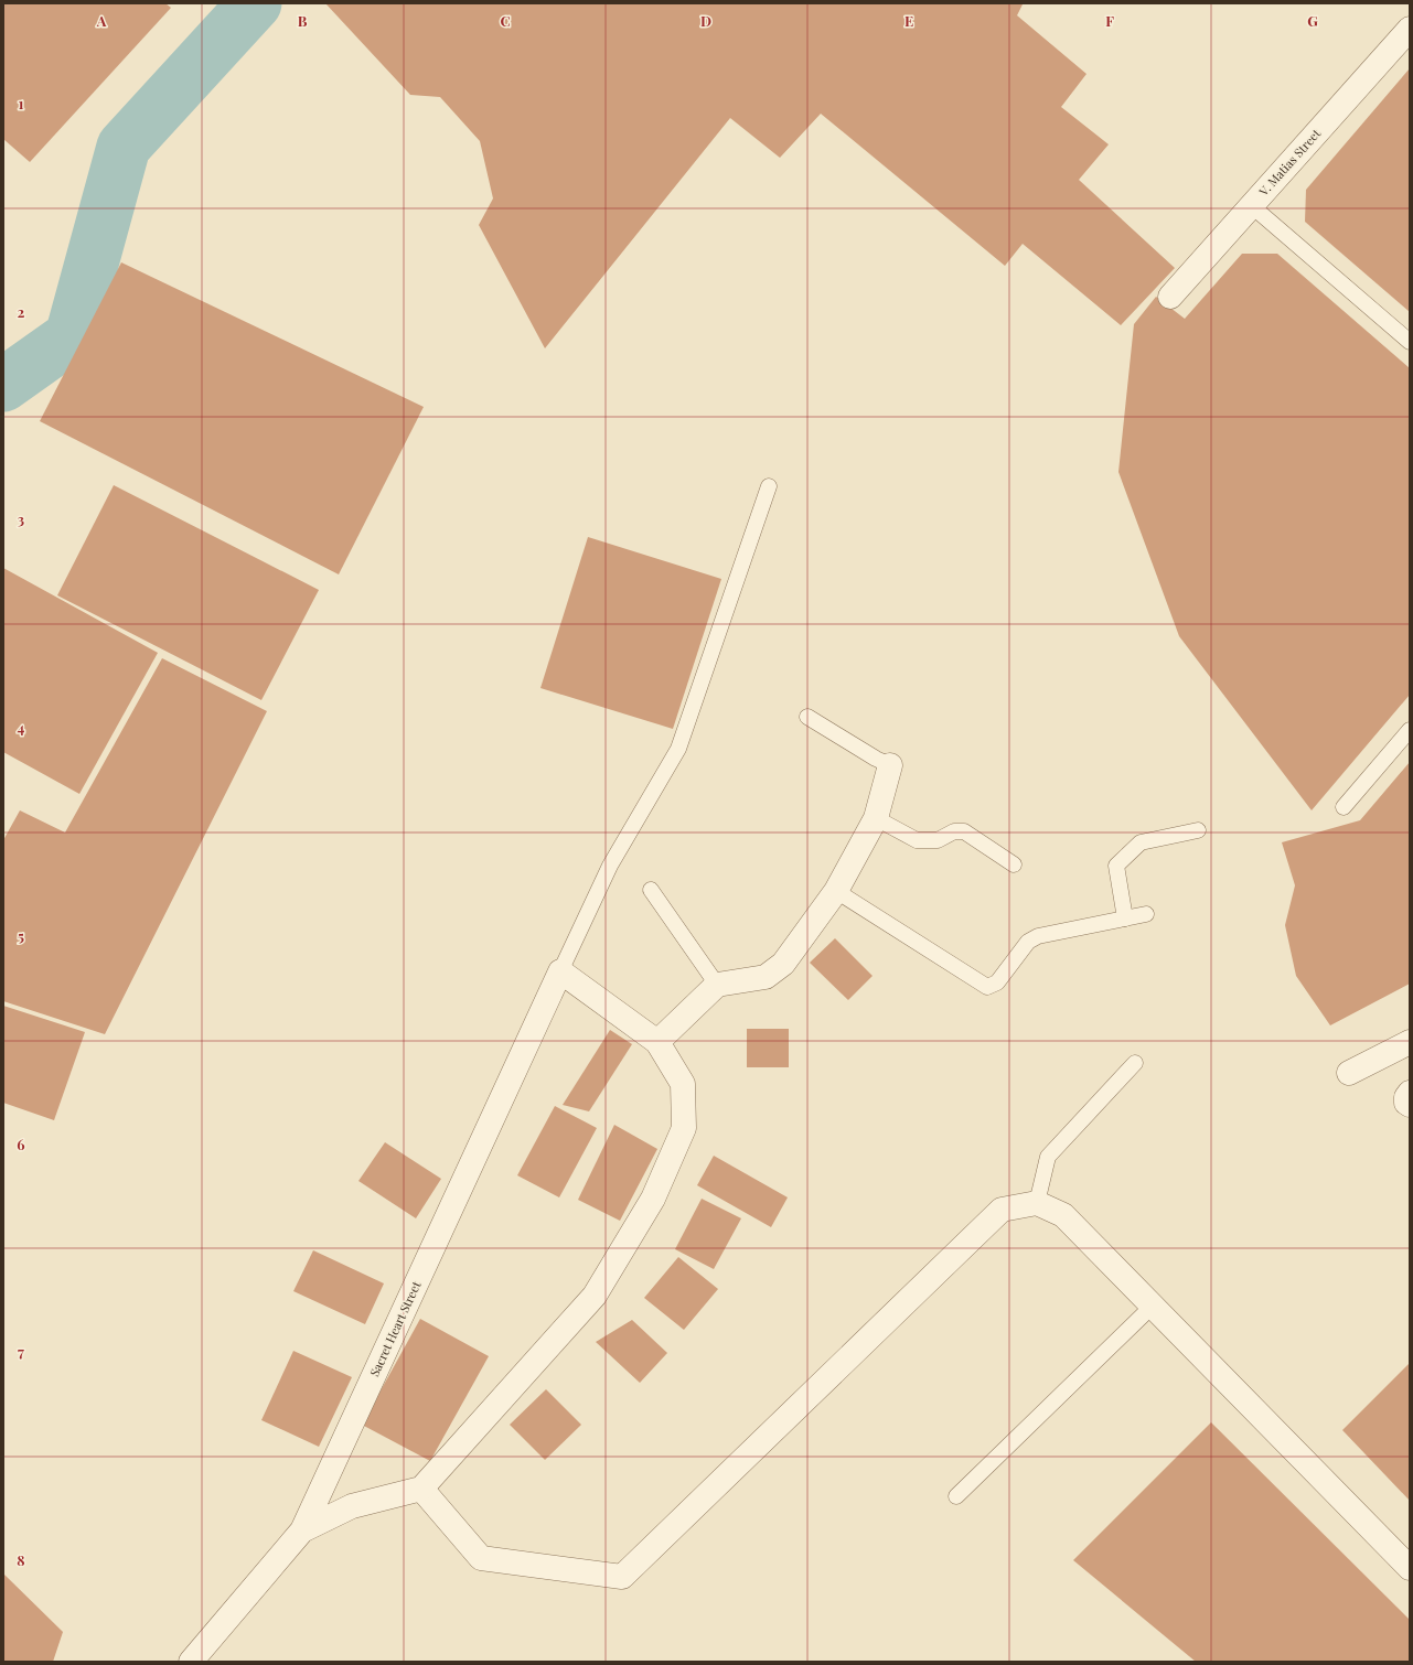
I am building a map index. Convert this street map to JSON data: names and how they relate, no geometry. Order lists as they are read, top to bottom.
{
  "streets": {
    "street": ["V. Matias Street", "Sacret Heart Street"]
  },
  "grid": {
    "columns": [
      "A",
      "B",
      "C",
      "D",
      "E",
      "F",
      "G"
    ],
    "rows": [
      "1",
      "2",
      "3",
      "4",
      "5",
      "6",
      "7",
      "8"
    ]
  }
}
